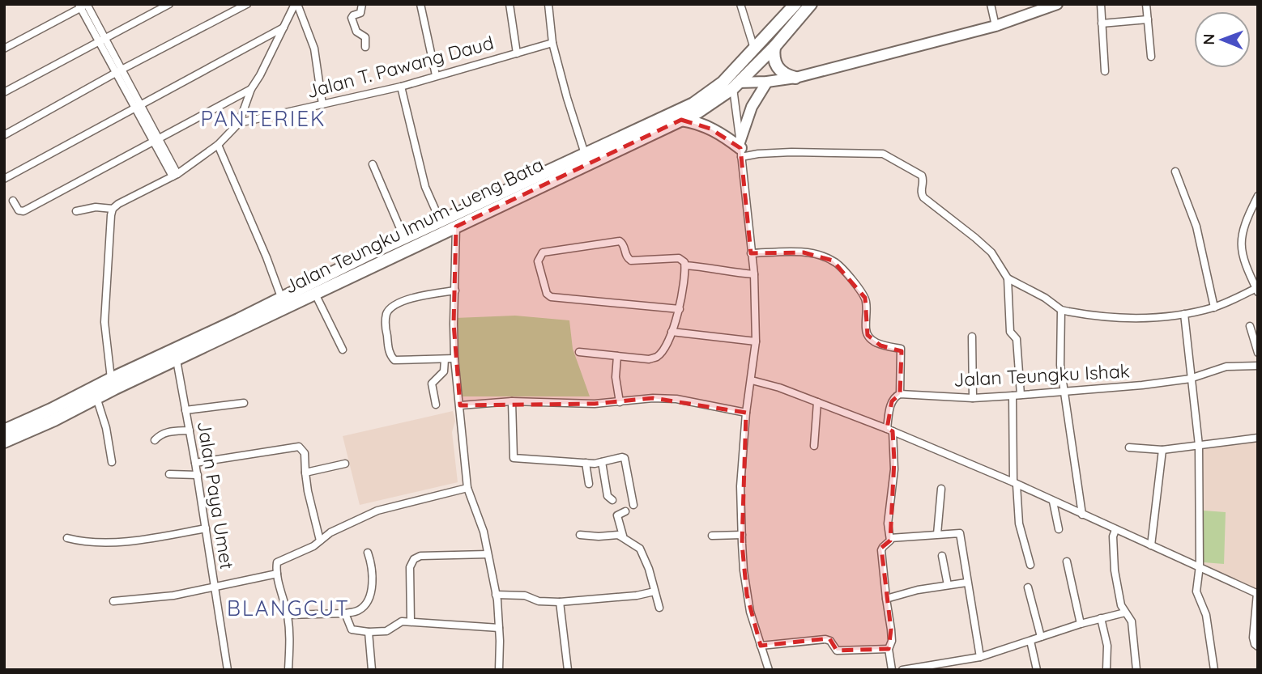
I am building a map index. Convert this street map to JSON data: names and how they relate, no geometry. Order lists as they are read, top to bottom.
{
  "streets": {
    "highway": ["Jalan Teungku Imum Lueng Bata"],
    "street": ["Jalan T. Pawang Daud", "Jalan Teungku Ishak", "Jalan Paya Umet"]
  },
  "crossings": [
    ["Jalan Teungku Imum Lueng Bata", "Jalan Paya Umet"]
  ],
  "districts": ["PANTERIEK", "BLANGCUT"],
  "north": "left"
}
